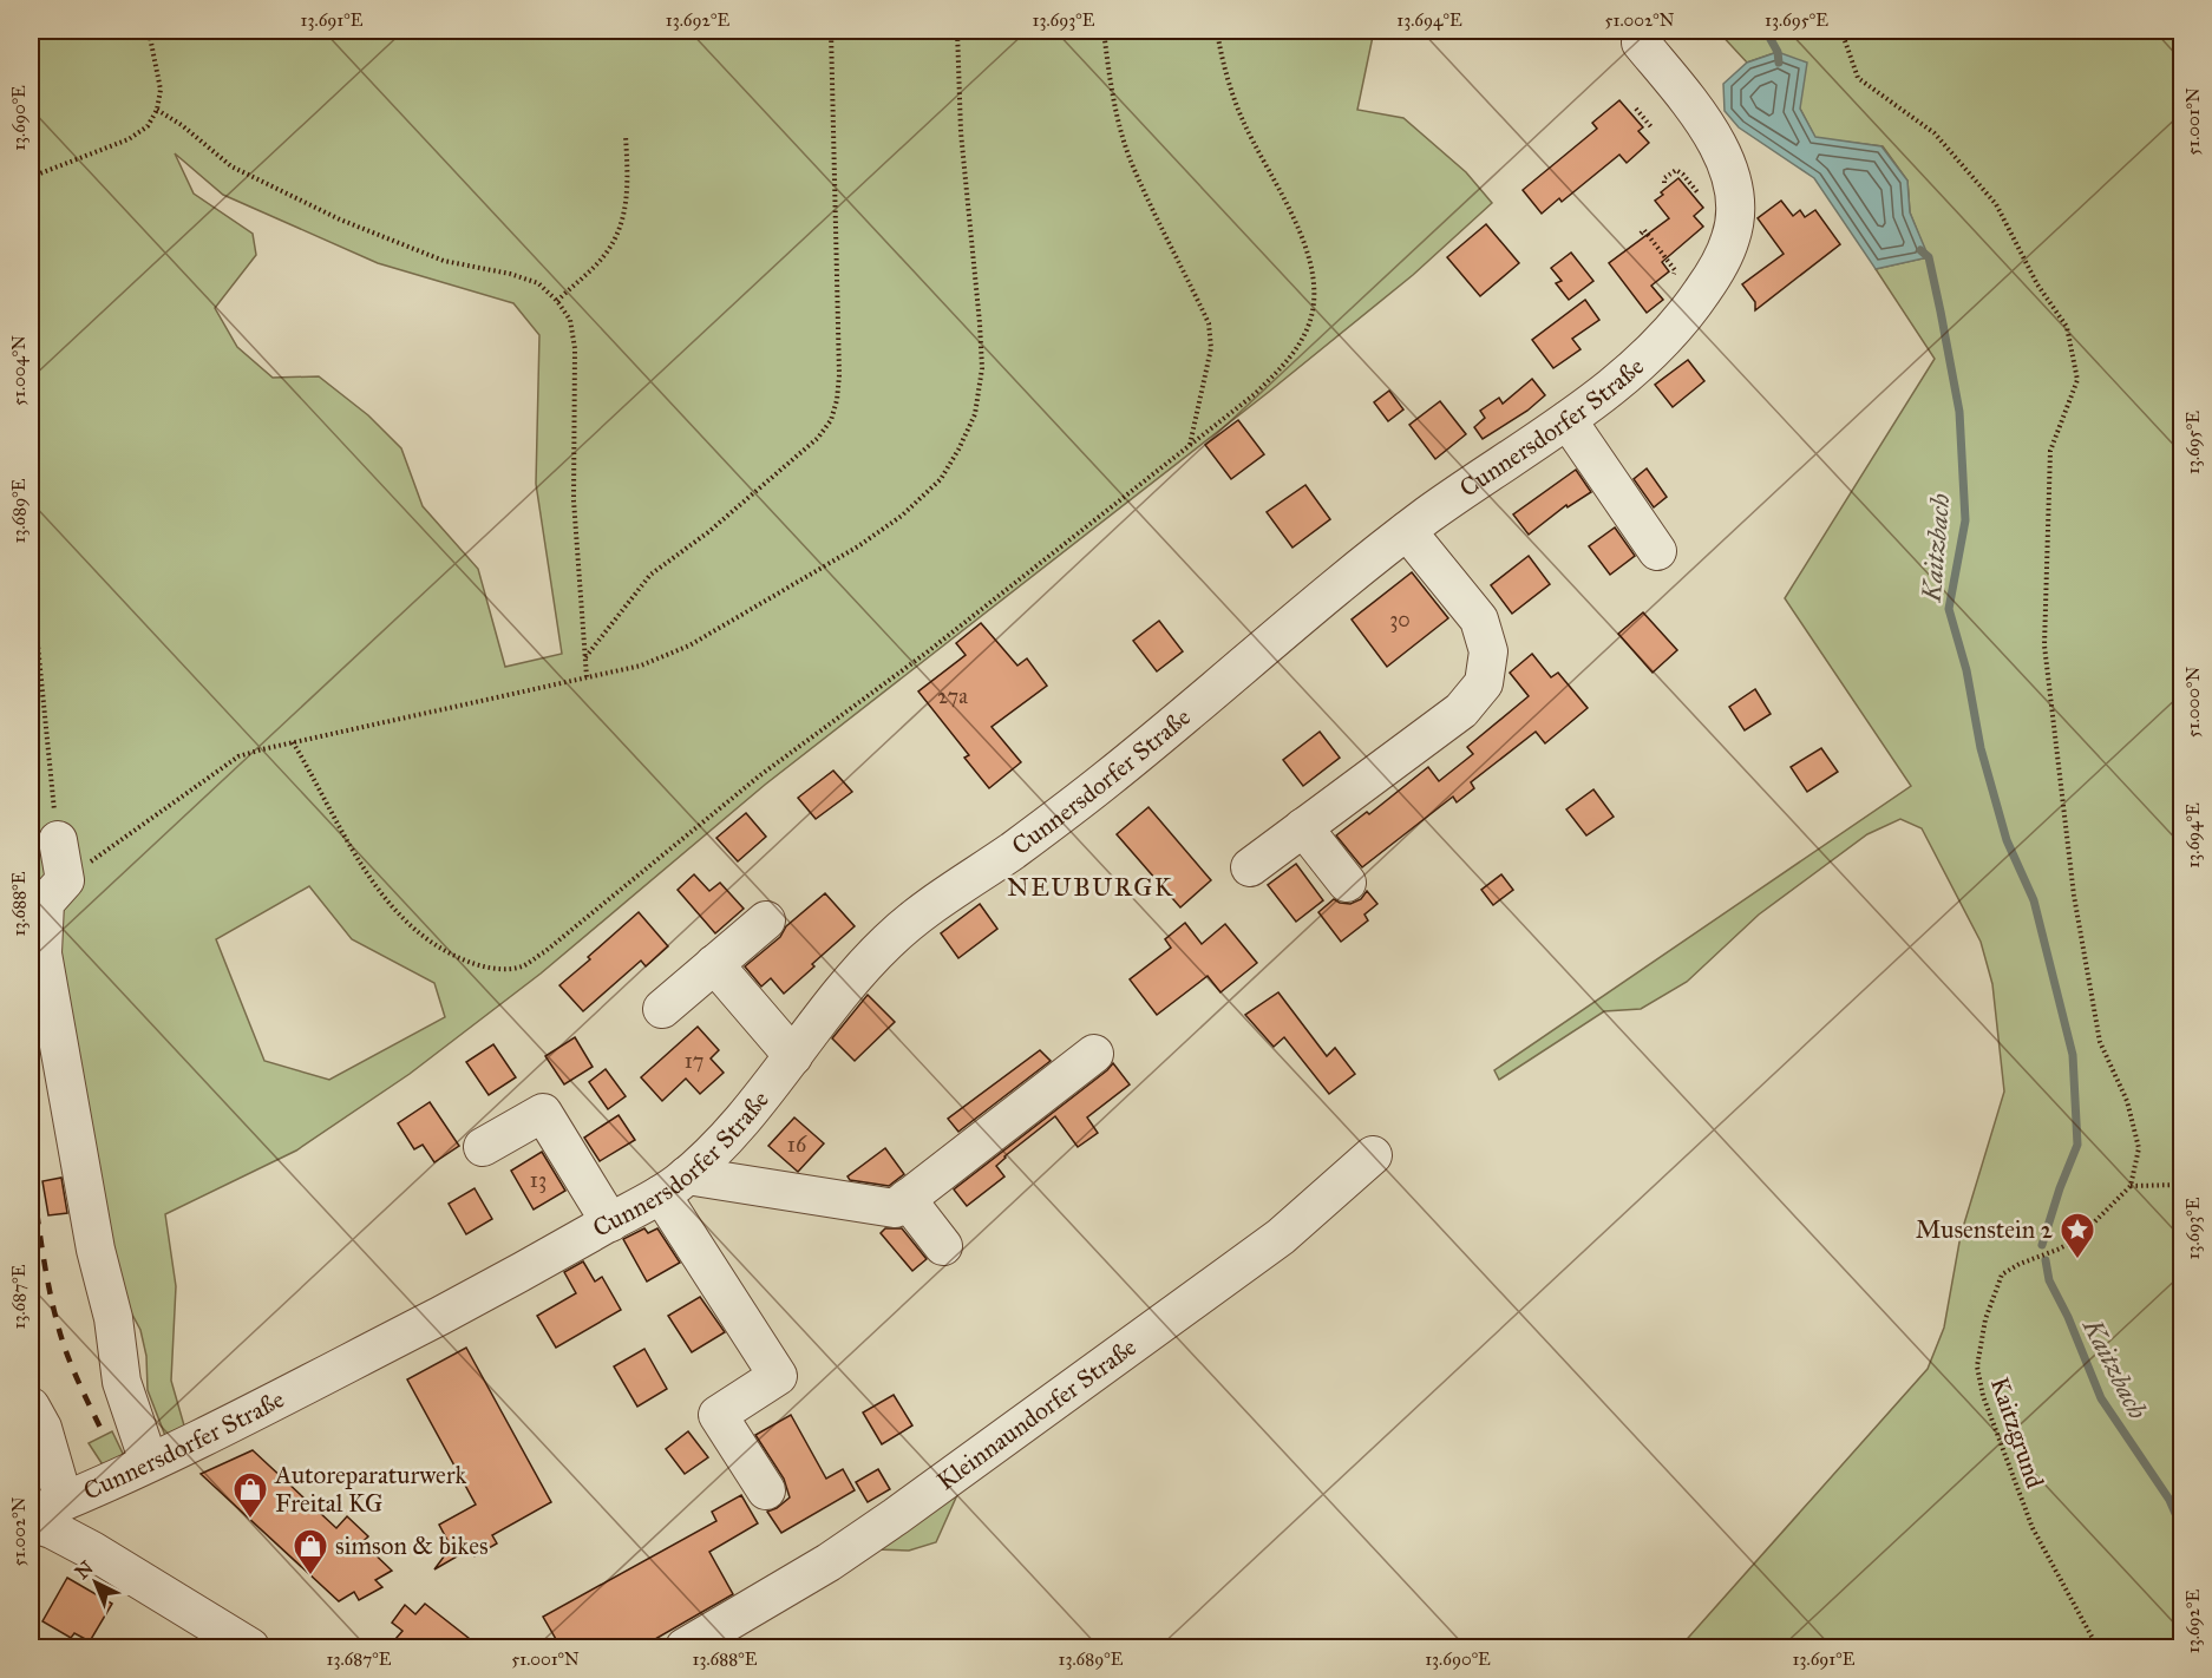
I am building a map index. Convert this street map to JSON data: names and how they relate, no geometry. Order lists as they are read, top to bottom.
{
  "streets": {
    "street": ["Cunnersdorfer Straße", "Kleinnaundorfer Straße"],
    "path": ["Kaitzgrund"]
  },
  "districts": ["NEUBURGK"],
  "water": ["Kaitzbach"],
  "places": {
    "place": ["Musenstein 2"],
    "shop": ["Autoreparaturwerk Freital KG", "simson & bikes"]
  },
  "house_numbers": [
    "30",
    "27a",
    "17",
    "16",
    "13"
  ],
  "north": "top left",
  "coordinates": [
    "13.691°E",
    "13.692°E",
    "13.693°E",
    "13.694°E",
    "51.002°N",
    "13.695°E",
    "13.690°E",
    "51.001°N",
    "51.004°N",
    "13.689°E",
    "51.000°N",
    "13.688°E",
    "13.687°E"
  ]
}
